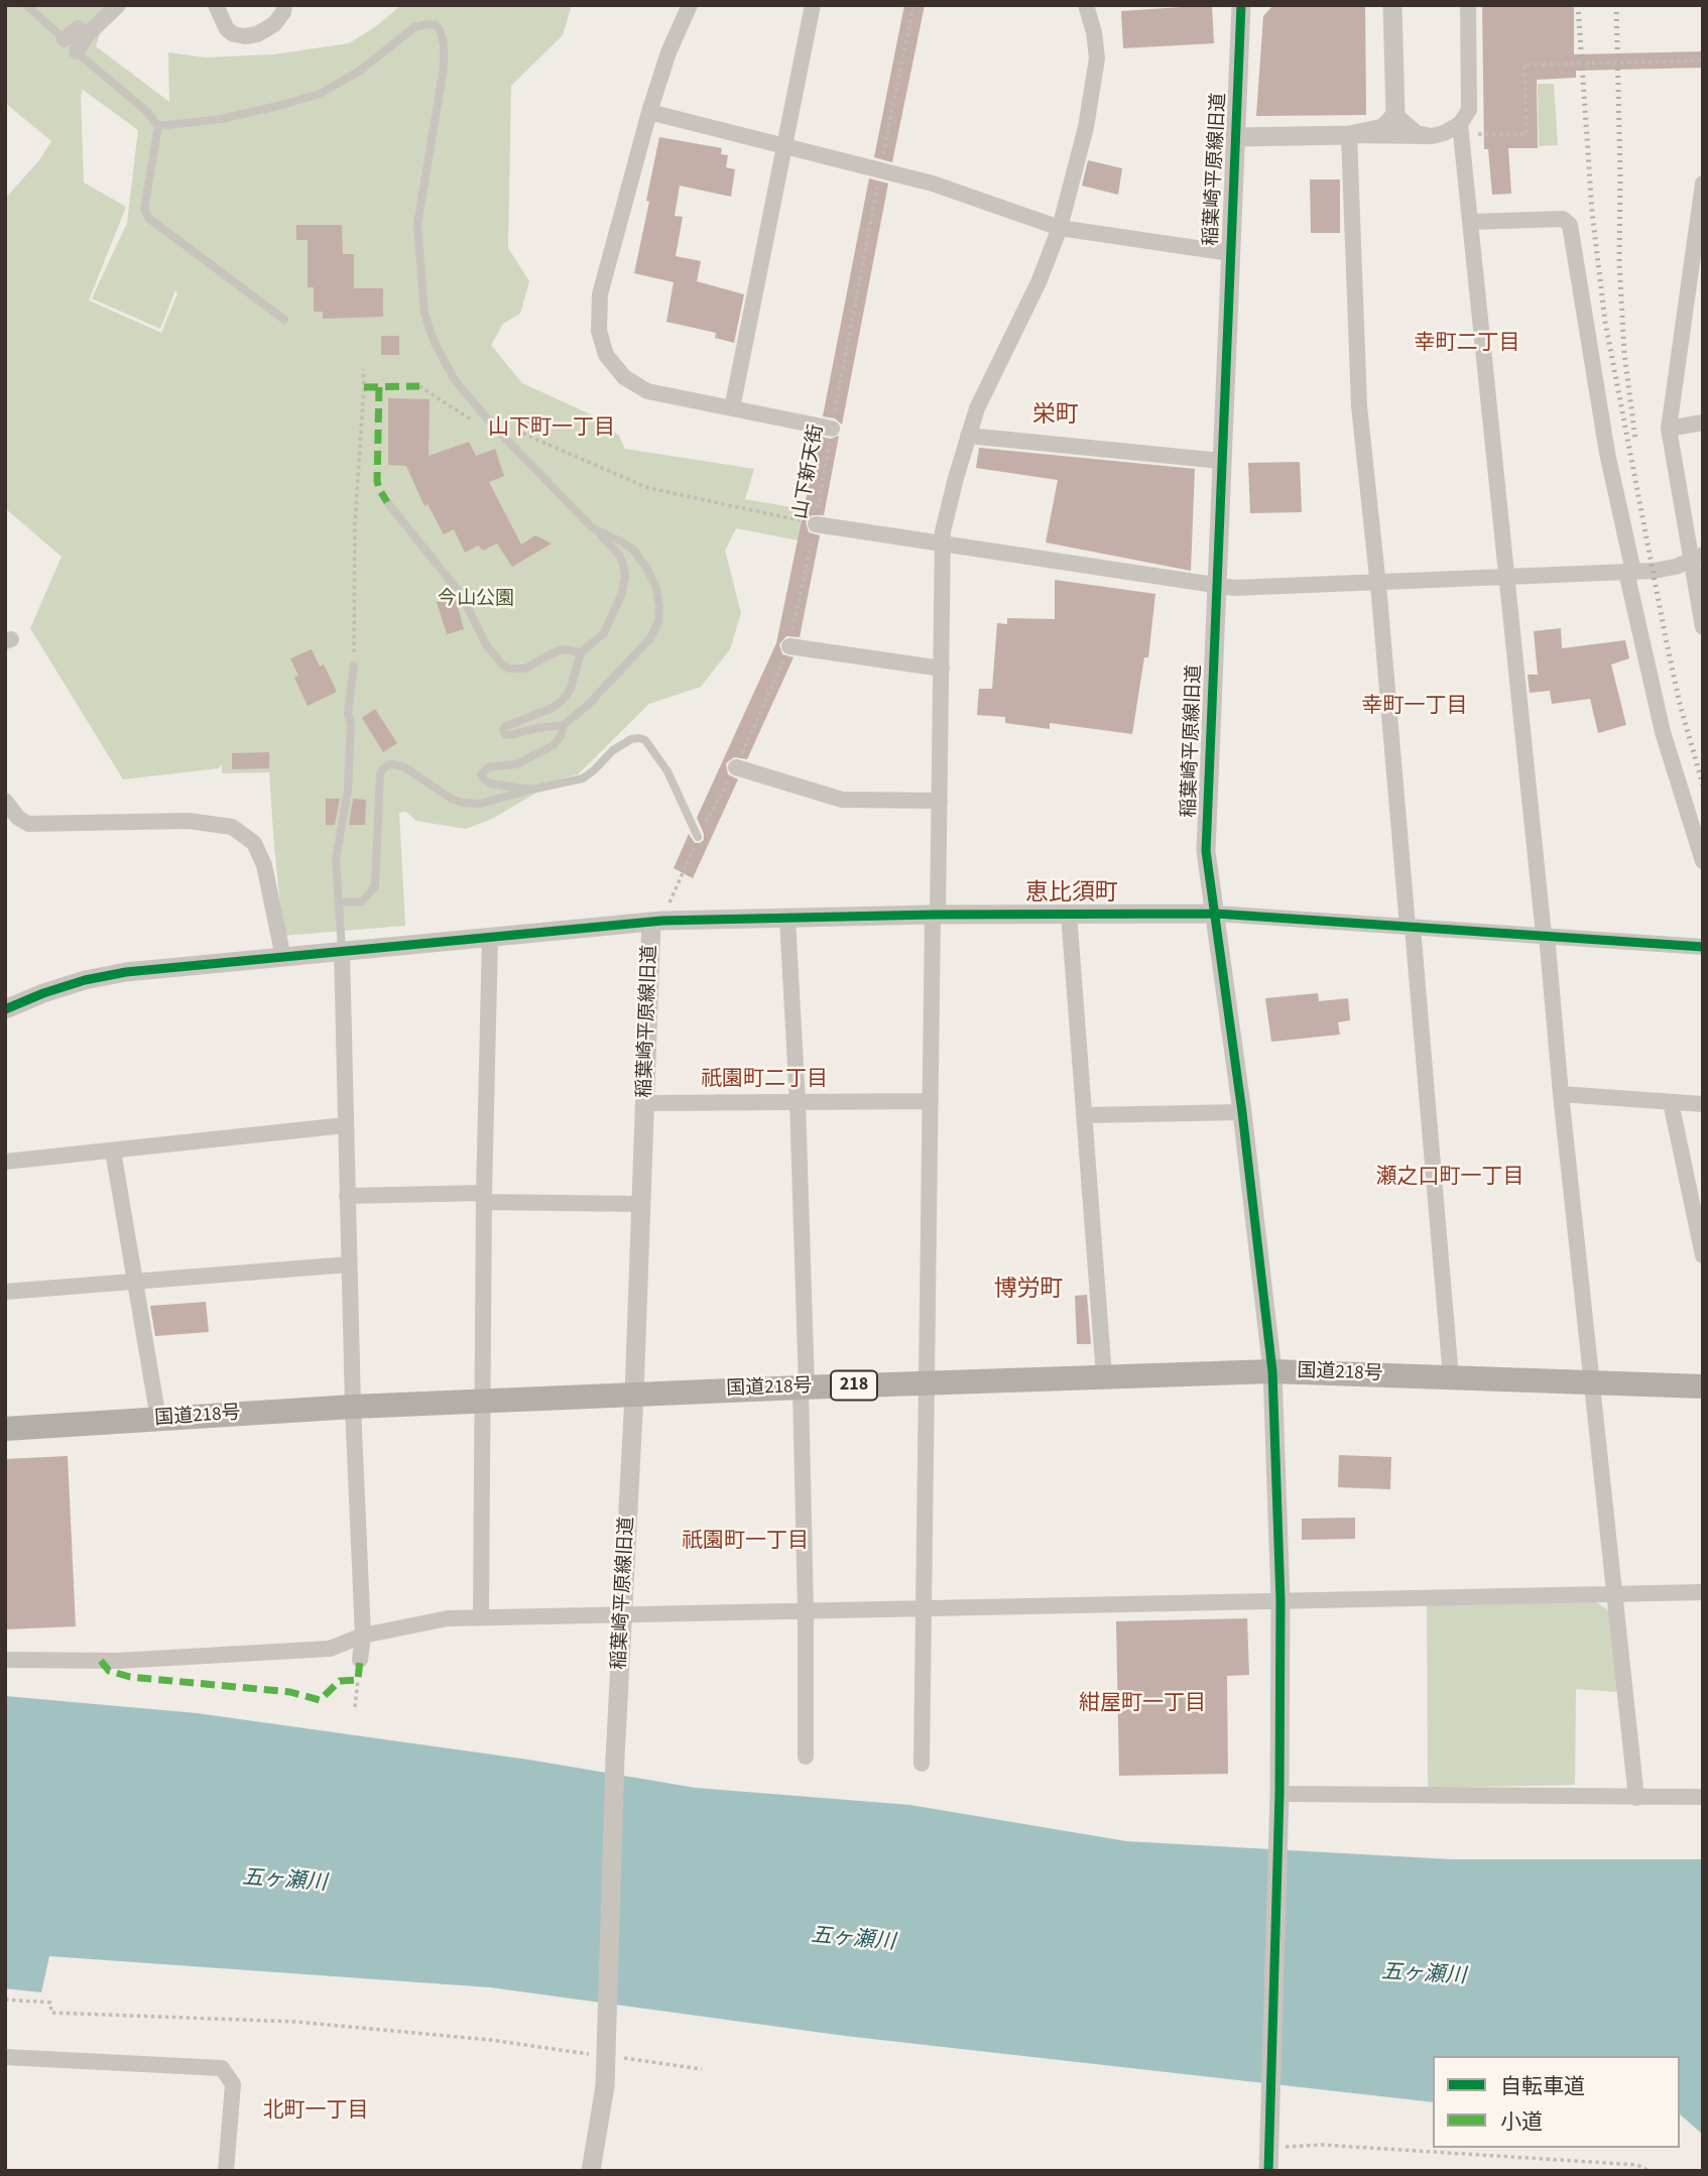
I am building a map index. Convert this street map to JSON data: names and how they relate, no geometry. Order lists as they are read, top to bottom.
{
  "streets": {
    "highway": ["国道218号", "218"],
    "street": ["稲葉崎平原線旧道"],
    "path": ["山下新天街"]
  },
  "crossings": [
    ["稲葉崎平原線旧道", "山下新天街"],
    ["稲葉崎平原線旧道", "国道218号"]
  ],
  "districts": [
    "幸町二丁目",
    "栄町",
    "山下町一丁目",
    "幸町一丁目",
    "恵比須町",
    "祇園町二丁目",
    "瀬之口町一丁目",
    "博労町",
    "祇園町一丁目",
    "紺屋町一丁目",
    "北町一丁目"
  ],
  "water": ["五ヶ瀬川"],
  "parks": ["今山公園"],
  "legend": ["自転車道", "小道"]
}
